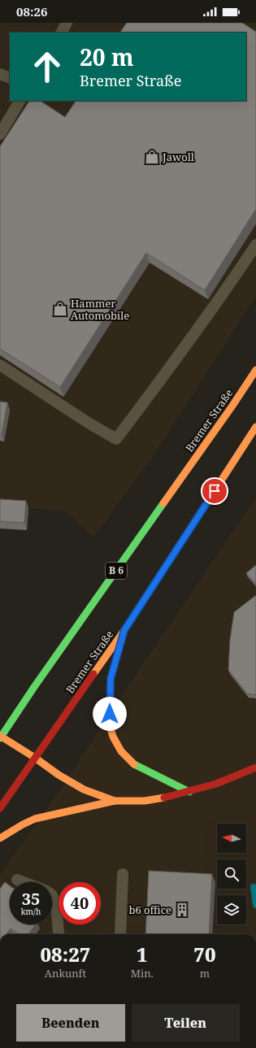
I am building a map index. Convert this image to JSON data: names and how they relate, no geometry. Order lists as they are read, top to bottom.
{
  "streets": {
    "main road": ["Bremer Straße", "B 6"]
  },
  "places": {
    "shop": ["Jawoll", "Hammer Automobile"],
    "building": ["b6 office"]
  },
  "north": "left",
  "page": {
    "status": "08:26",
    "turn": ["20 m", "Bremer Straße"],
    "speed": "35 km/h",
    "limit": "40",
    "eta": [
      "08:27",
      "Ankunft",
      "1",
      "Min.",
      "70",
      "m"
    ],
    "buttons": ["Beenden", "Teilen"]
  }
}
